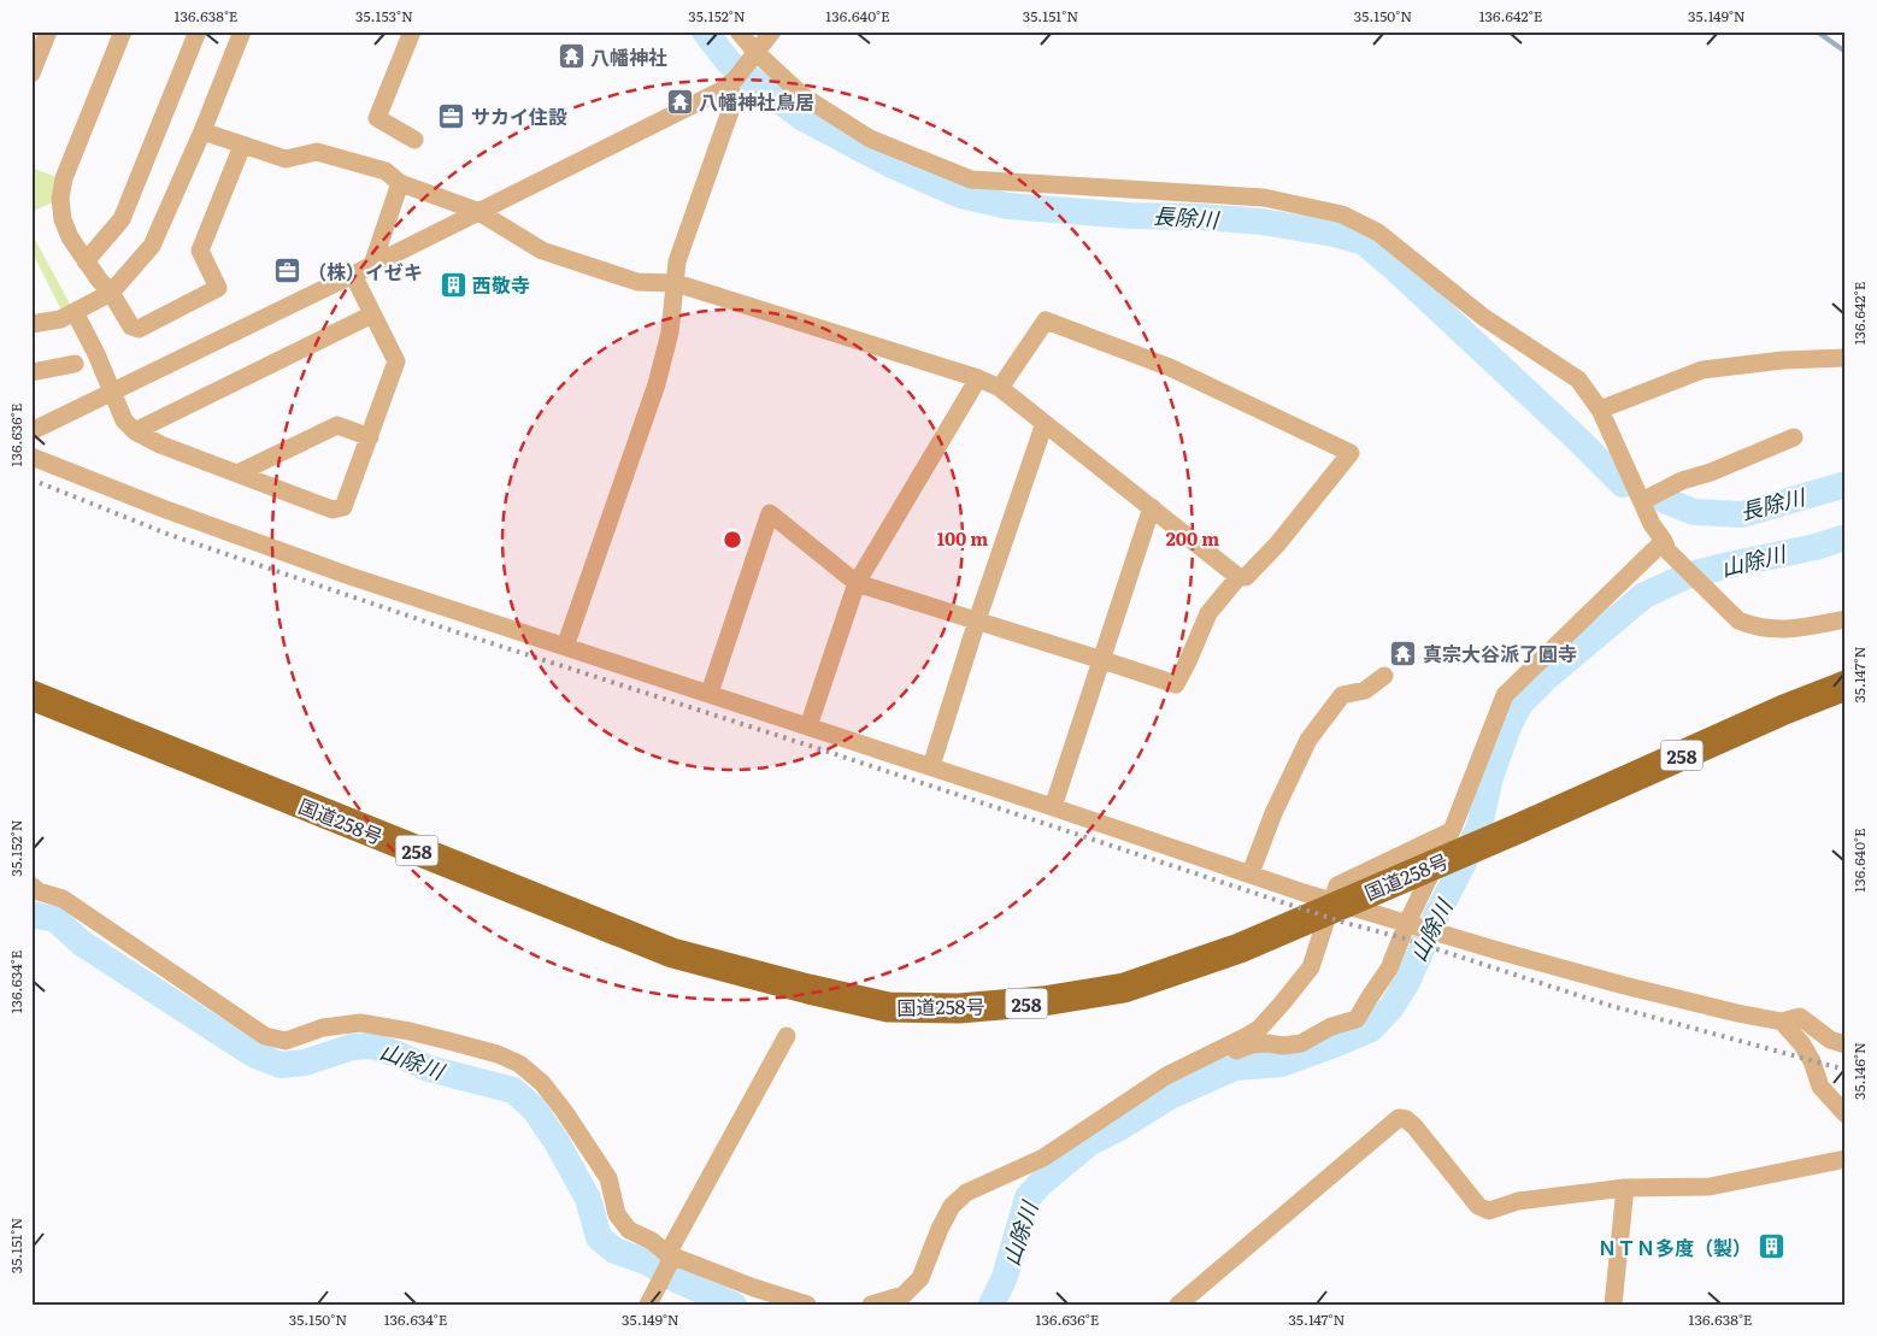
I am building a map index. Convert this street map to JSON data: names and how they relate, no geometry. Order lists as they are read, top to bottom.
{
  "streets": {
    "highway": ["258", "国道258号"]
  },
  "water": ["長除川", "山除川"],
  "places": {
    "temple": ["八幡神社", "八幡神社鳥居", "真宗大谷派了圓寺"],
    "office": ["サカイ住設", "（株）イゼキ"],
    "building": ["西敬寺", "ＮＴＮ多度（製）"]
  },
  "coordinates": [
    "136.638°E",
    "35.153°N",
    "35.152°N",
    "136.640°E",
    "35.151°N",
    "35.150°N",
    "136.642°E",
    "35.149°N",
    "136.636°E",
    "35.147°N",
    "136.634°E",
    "35.146°N"
  ],
  "rings": ["100 m", "200 m"]
}
